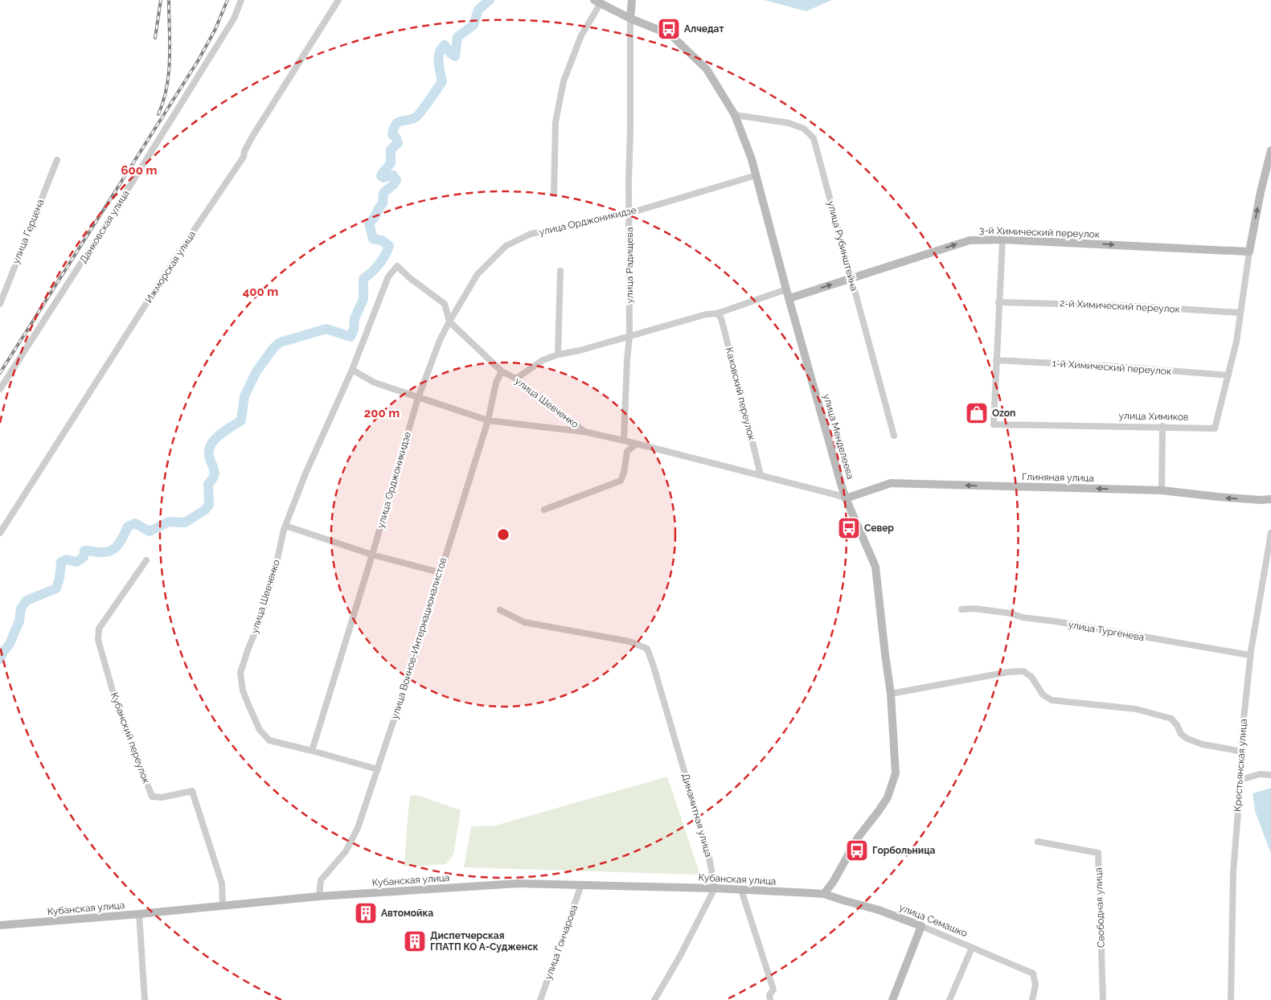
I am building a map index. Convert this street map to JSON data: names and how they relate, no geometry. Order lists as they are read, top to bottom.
{
  "streets": {
    "street": [
      "улица Орджоникидзе",
      "Данковская улица",
      "улица Герцена",
      "3-й Химический переулок",
      "улица Рубинштейна",
      "улица Радищева",
      "Ижморская улица",
      "2-й Химический переулок",
      "1-й Химический переулок",
      "Каховский переулок",
      "улица Шевченко",
      "улица Химиков",
      "улица Менделеева",
      "Глиняная улица",
      "улица Тургенева",
      "улица Воинов-Интернационалистов",
      "Кубанский переулок",
      "Крестьянская улица",
      "Динамитная улица",
      "Кубанская улица",
      "Свободная улица",
      "улица Семашко",
      "улица Гончарова"
    ]
  },
  "crossings": [
    ["улица Орджоникидзе", "улица Радищева"],
    ["улица Орджоникидзе", "улица Шевченко"],
    ["улица Орджоникидзе", "улица Менделеева"],
    ["3-й Химический переулок", "улица Рубинштейна"],
    ["3-й Химический переулок", "улица Химиков"],
    ["3-й Химический переулок", "улица Менделеева"],
    ["улица Рубинштейна", "улица Менделеева"],
    ["улица Радищева", "улица Шевченко"],
    ["улица Радищева", "улица Менделеева"],
    ["2-й Химический переулок", "улица Химиков"],
    ["1-й Химический переулок", "улица Химиков"],
    ["Каховский переулок", "улица Шевченко"],
    ["улица Шевченко", "улица Менделеева"],
    ["улица Шевченко", "Глиняная улица"],
    ["улица Шевченко", "улица Воинов-Интернационалистов"],
    ["улица Менделеева", "Глиняная улица"],
    ["улица Менделеева", "Кубанская улица"],
    ["улица Менделеева", "улица Семашко"],
    ["улица Тургенева", "Крестьянская улица"],
    ["улица Воинов-Интернационалистов", "Кубанская улица"],
    ["Кубанский переулок", "Кубанская улица"],
    ["Динамитная улица", "Кубанская улица"],
    ["Кубанская улица", "улица Семашко"],
    ["Кубанская улица", "улица Гончарова"]
  ],
  "one_way": ["3-й Химический переулок", "Глиняная улица"],
  "places": {
    "bus stop": ["Алчедат", "Север", "Горбольница"],
    "shop": ["Ozon"],
    "building": ["Автомойка", "Диспетчерская ГПАТП КО А-Судженск"]
  },
  "rings": ["600 m", "400 m", "200 m"]
}
